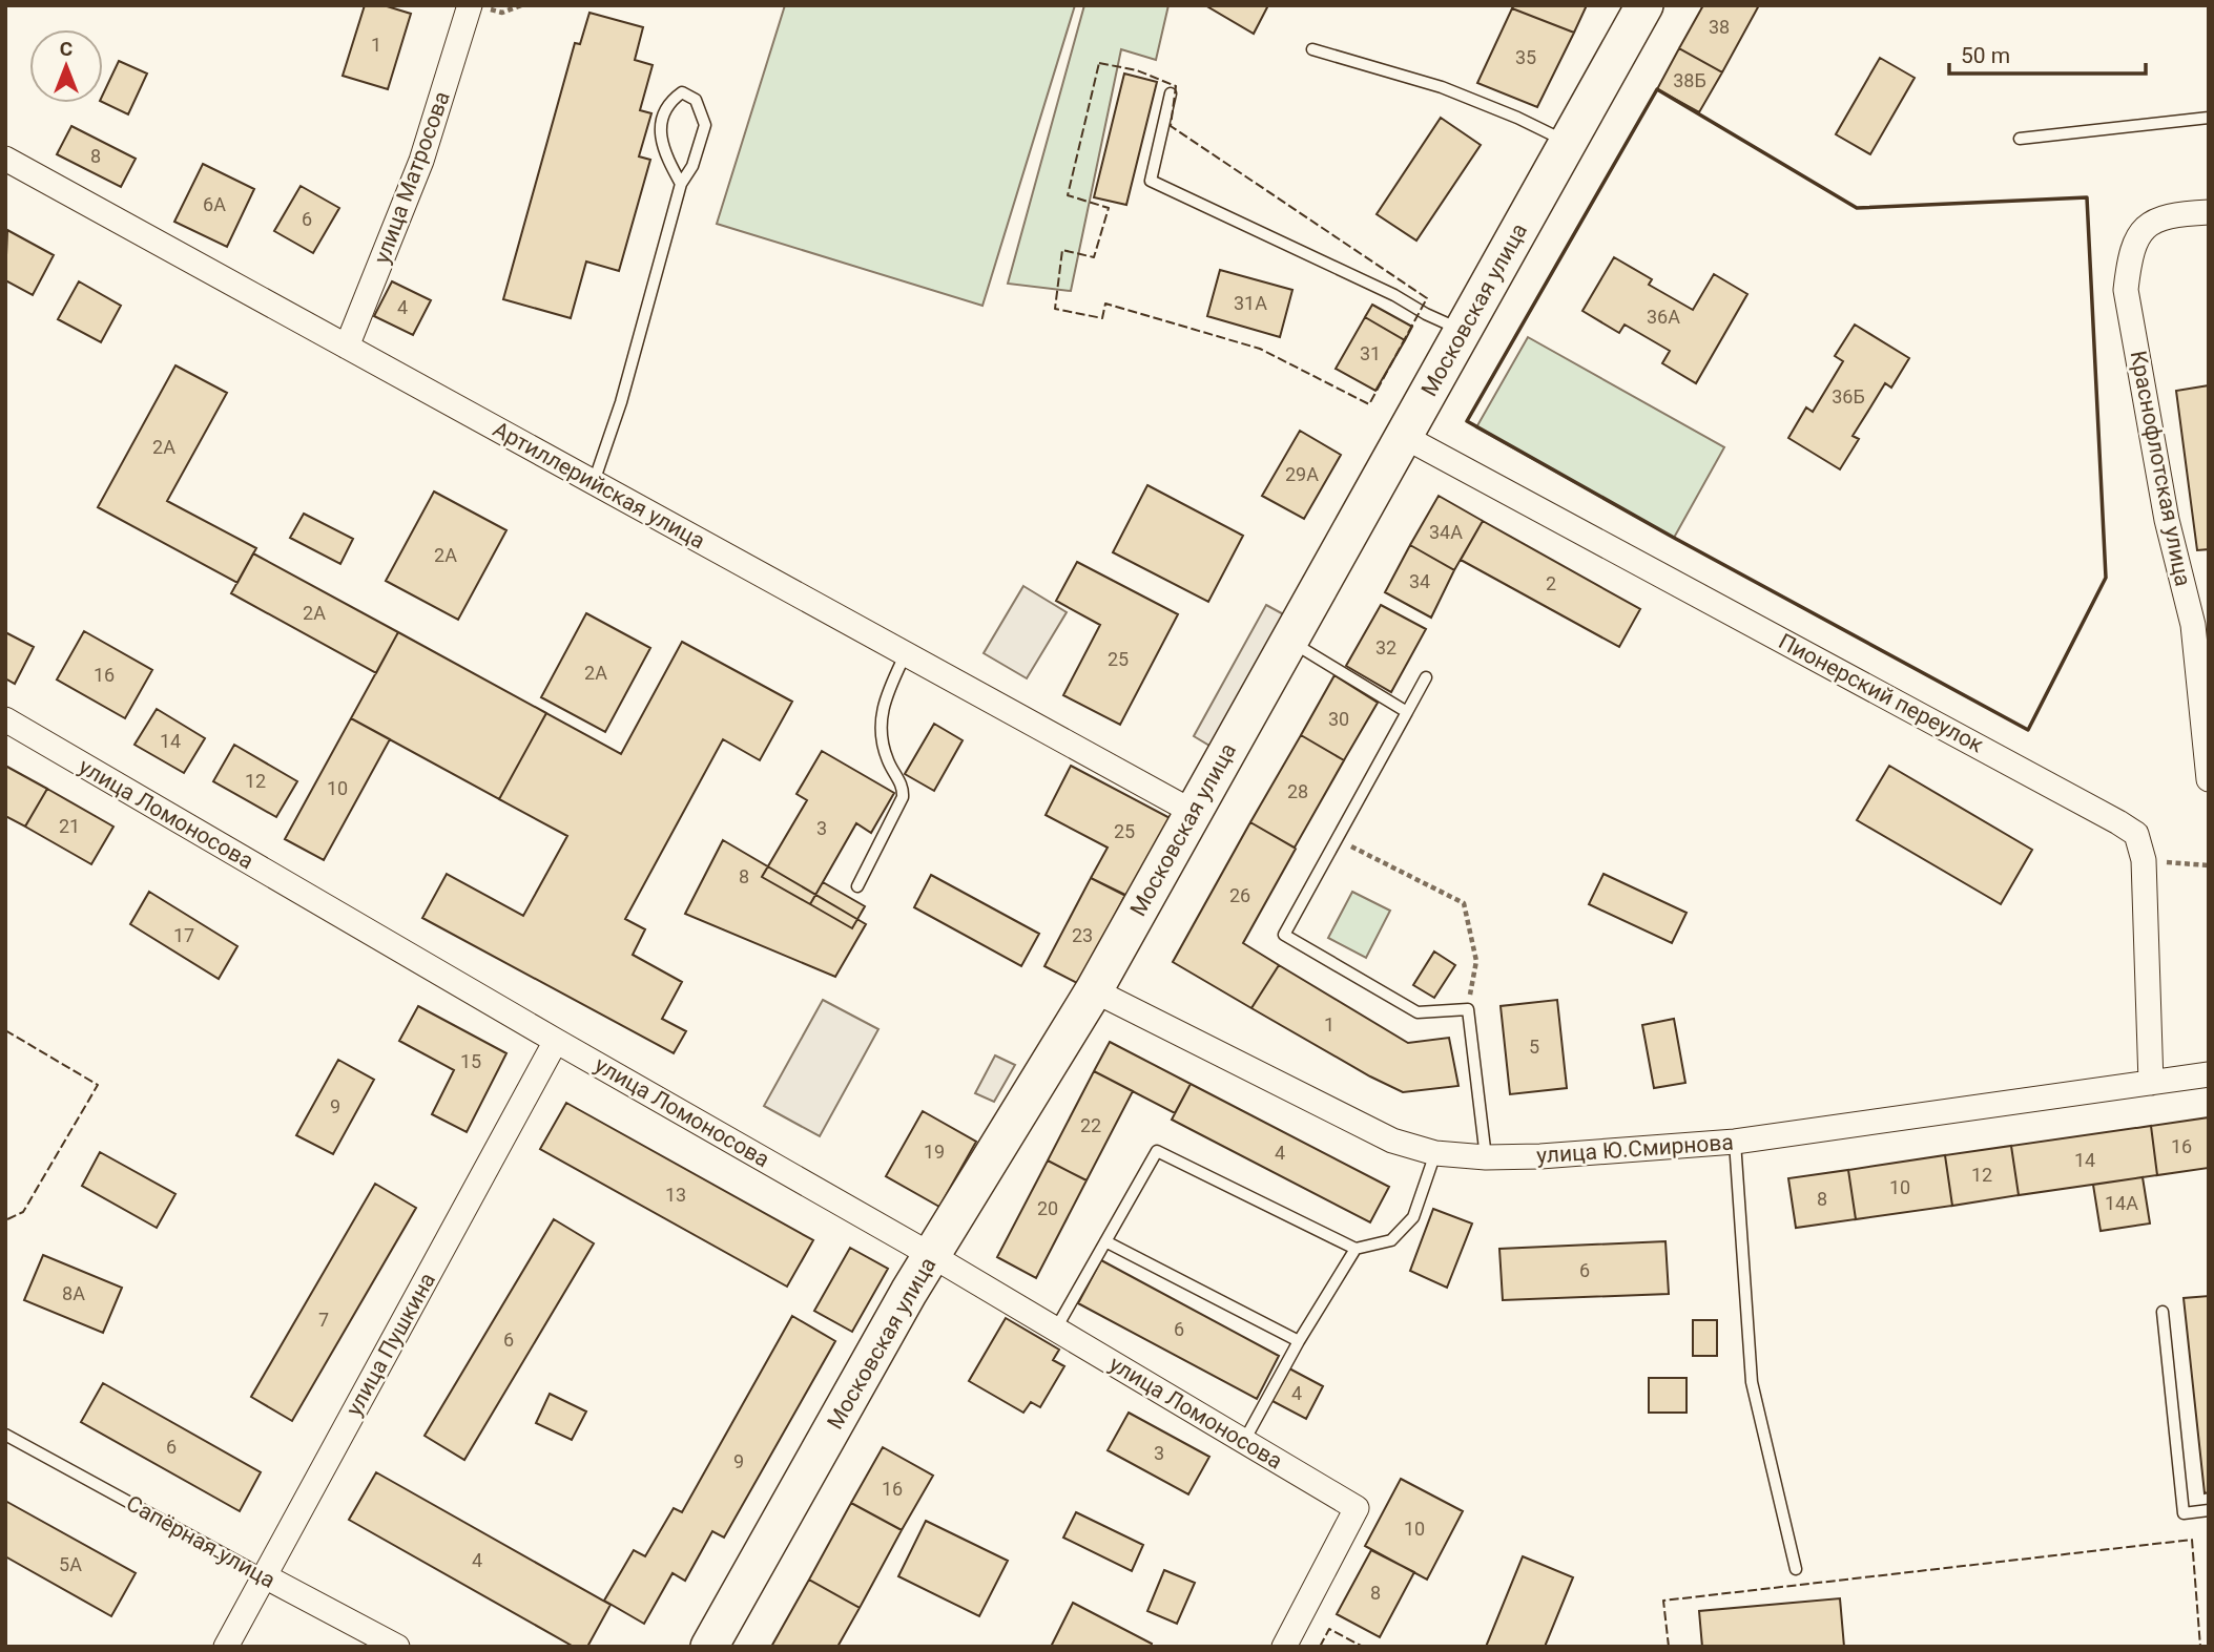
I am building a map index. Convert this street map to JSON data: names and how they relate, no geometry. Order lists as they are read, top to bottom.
{
  "streets": {
    "main road": ["Московская улица"],
    "street": [
      "улица Матросова",
      "Краснофлотская улица",
      "Артиллерийская улица",
      "Пионерский переулок",
      "улица Ломоносова",
      "улица Ю.Смирнова",
      "улица Пушкина",
      "Сапёрная улица"
    ]
  },
  "crossings": [
    ["улица Матросова", "Артиллерийская улица"],
    ["Московская улица", "Артиллерийская улица"],
    ["Московская улица", "Пионерский переулок"],
    ["Московская улица", "улица Ломоносова"],
    ["Московская улица", "улица Ю.Смирнова"],
    ["Пионерский переулок", "улица Ю.Смирнова"],
    ["улица Ломоносова", "улица Пушкина"],
    ["улица Пушкина", "Сапёрная улица"]
  ],
  "house_numbers": [
    "38",
    "1",
    "35",
    "38Б",
    "8",
    "6А",
    "6",
    "31А",
    "4",
    "36А",
    "31",
    "36Б",
    "2А",
    "29А",
    "34А",
    "2А",
    "34",
    "2",
    "2А",
    "32",
    "25",
    "2А",
    "16",
    "30",
    "14",
    "12",
    "10",
    "28",
    "21",
    "3",
    "25",
    "8",
    "26",
    "17",
    "23",
    "1",
    "5",
    "15",
    "9",
    "22",
    "16",
    "19",
    "4",
    "14",
    "12",
    "10",
    "13",
    "8",
    "14А",
    "20",
    "6",
    "8А",
    "7",
    "6",
    "6",
    "4",
    "6",
    "3",
    "9",
    "16",
    "10",
    "4",
    "5А",
    "8"
  ],
  "scale_bar": "50 m",
  "north": "top"
}
